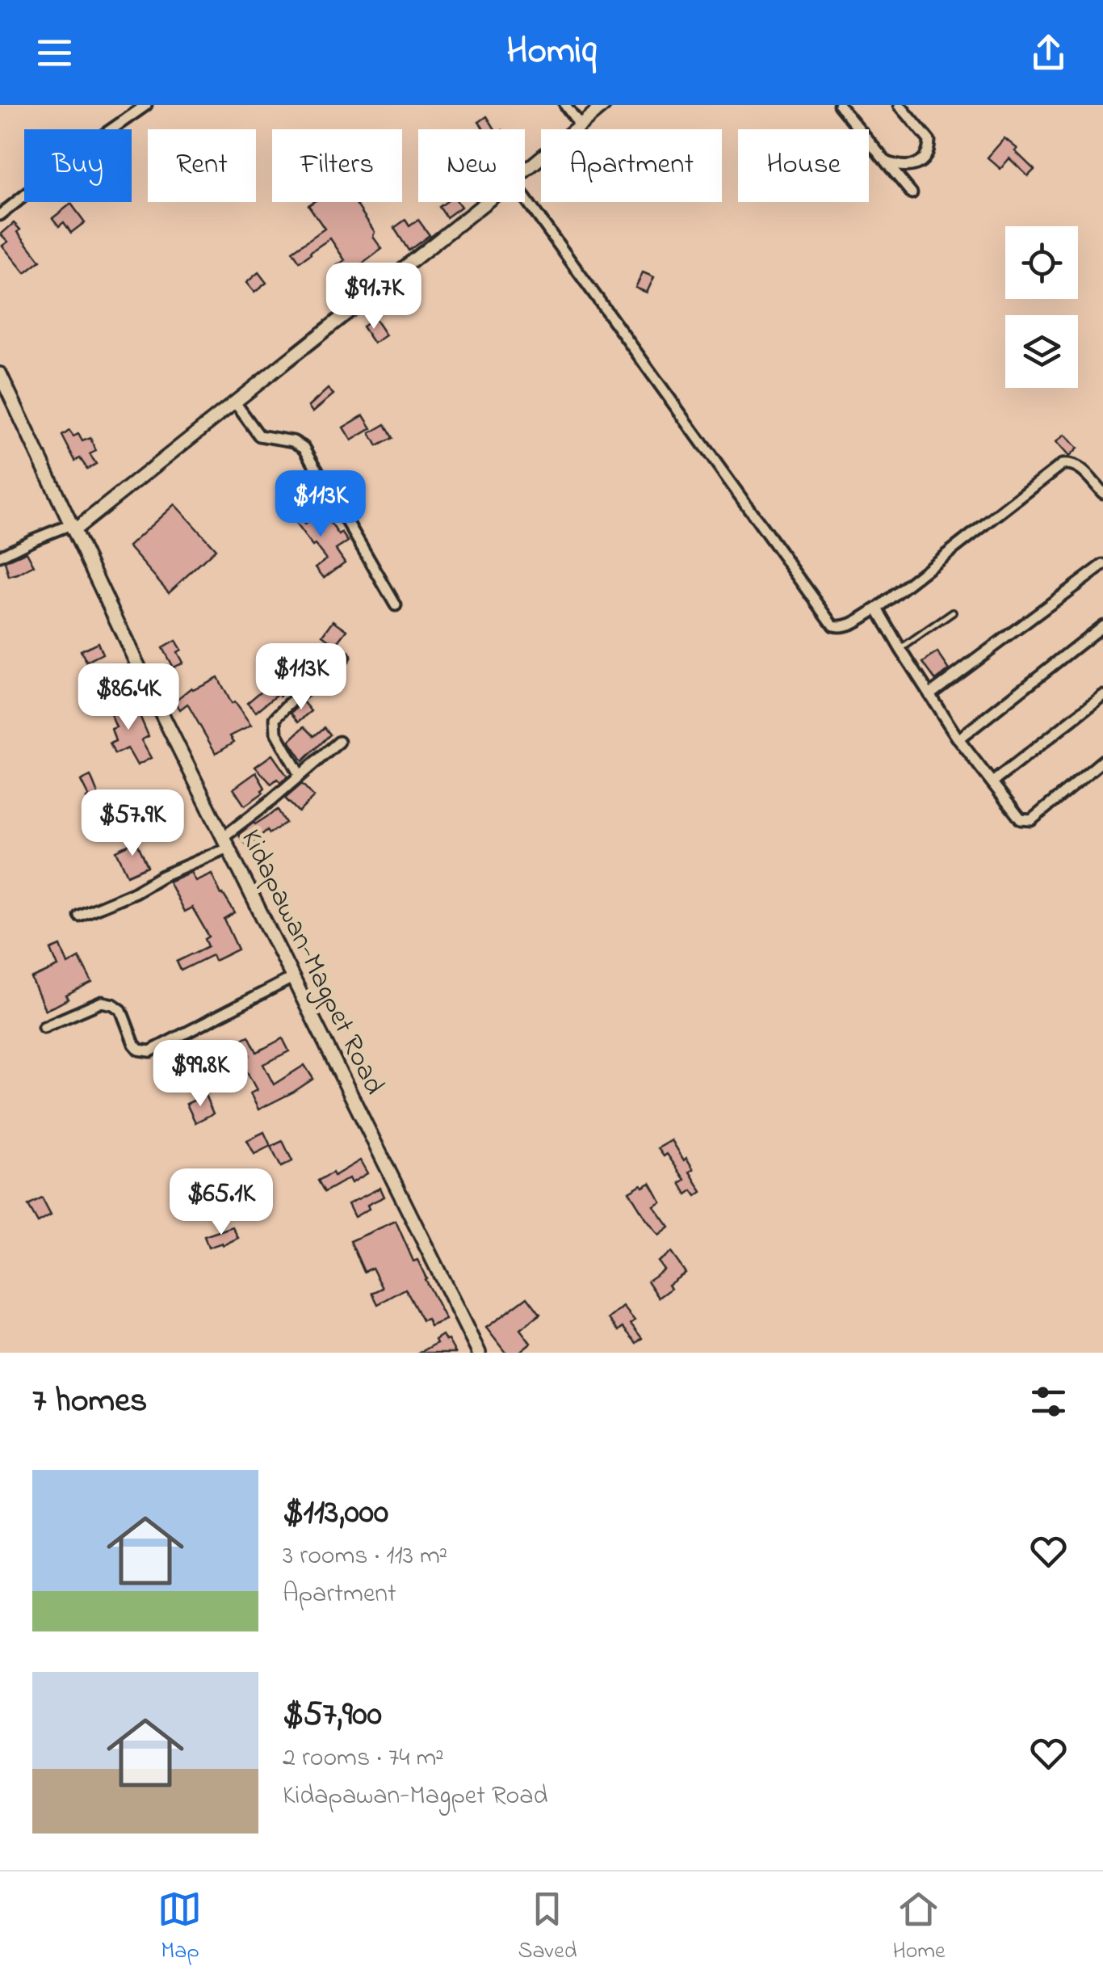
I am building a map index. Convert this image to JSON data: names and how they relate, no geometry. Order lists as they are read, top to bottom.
{
  "streets": {
    "main road": ["Kidapawan-Magpet Road"]
  },
  "page": {
    "header": "Homiq",
    "chip": [
      "Buy",
      "Rent",
      "Filters",
      "New",
      "Apartment",
      "House"
    ],
    "price": [
      "$91.7K",
      "$113K",
      "$113K",
      "$86.4K",
      "$57.9K",
      "$99.8K",
      "$65.1K"
    ],
    "heading": "7 homes",
    "list": [
      {
        "name": "$113,000",
        "note": "3 rooms · 113 m² · Apartment"
      },
      {
        "name": "$57,900",
        "note": "2 rooms · 74 m² · Kidapawan-Magpet Road"
      }
    ],
    "tabs": ["Map", "Saved", "Home"]
  }
}
